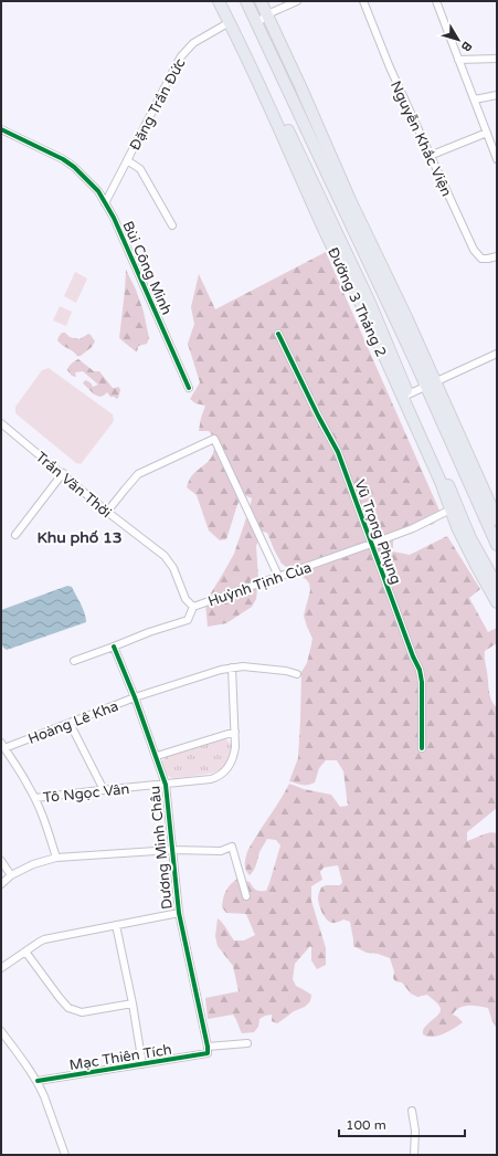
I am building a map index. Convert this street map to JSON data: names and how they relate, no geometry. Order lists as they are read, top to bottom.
{
  "streets": {
    "main road": ["Đường 3 Tháng 2"],
    "street": [
      "Đặng Trần Đức",
      "Nguyễn Khắc Viện",
      "Bùi Công Minh",
      "Trần Văn Thời",
      "Vũ Trọng Phụng",
      "Huỳnh Tịnh Của",
      "Hoàng Lê Kha",
      "Tô Ngọc Vân",
      "Dương Minh Châu",
      "Mạc Thiên Tích"
    ]
  },
  "crossings": [
    ["Đặng Trần Đức", "Bùi Công Minh"],
    ["Đặng Trần Đức", "Đường 3 Tháng 2"],
    ["Đường 3 Tháng 2", "Huỳnh Tịnh Của"],
    ["Trần Văn Thời", "Huỳnh Tịnh Của"],
    ["Vũ Trọng Phụng", "Huỳnh Tịnh Của"],
    ["Huỳnh Tịnh Của", "Dương Minh Châu"],
    ["Hoàng Lê Kha", "Tô Ngọc Vân"],
    ["Hoàng Lê Kha", "Dương Minh Châu"],
    ["Tô Ngọc Vân", "Dương Minh Châu"],
    ["Dương Minh Châu", "Mạc Thiên Tích"]
  ],
  "districts": ["Khu phố 13"],
  "scale_bar": "100 m",
  "north": "bottom right"
}
